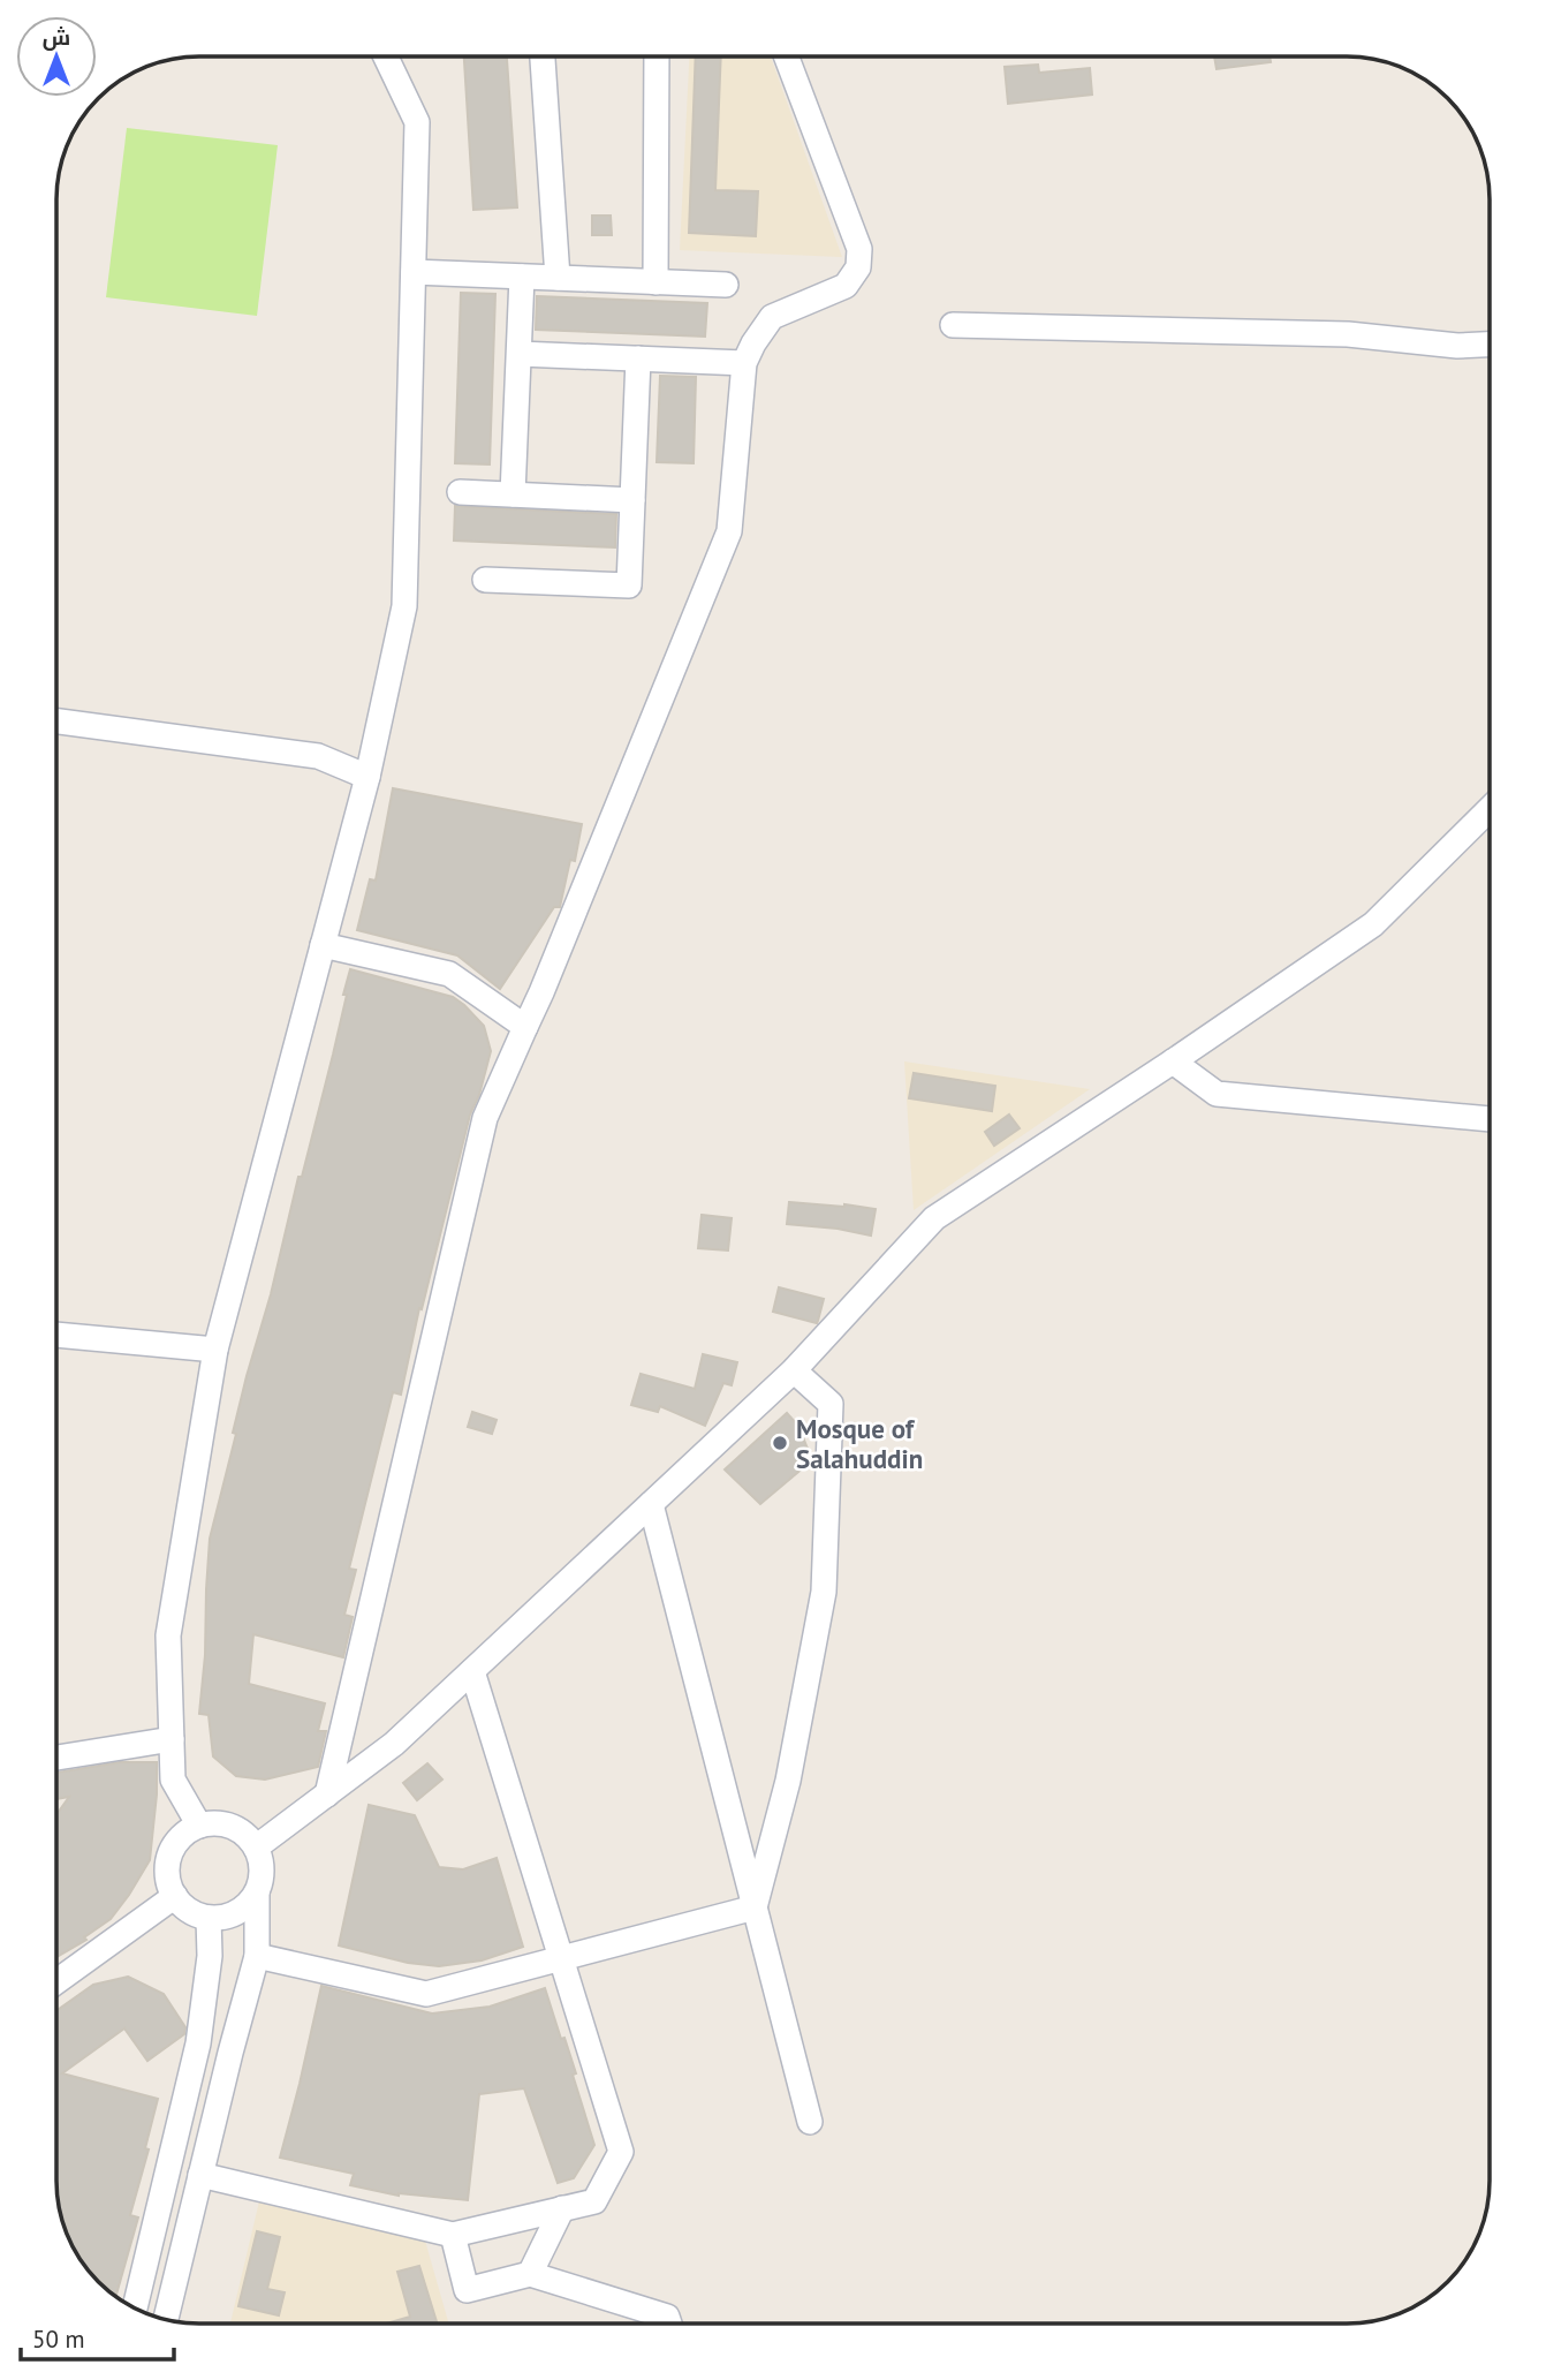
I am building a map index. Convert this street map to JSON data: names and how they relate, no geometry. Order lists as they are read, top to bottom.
{
  "places": ["Mosque of Salahuddin"],
  "scale_bar": "50 m",
  "north": "top"
}
